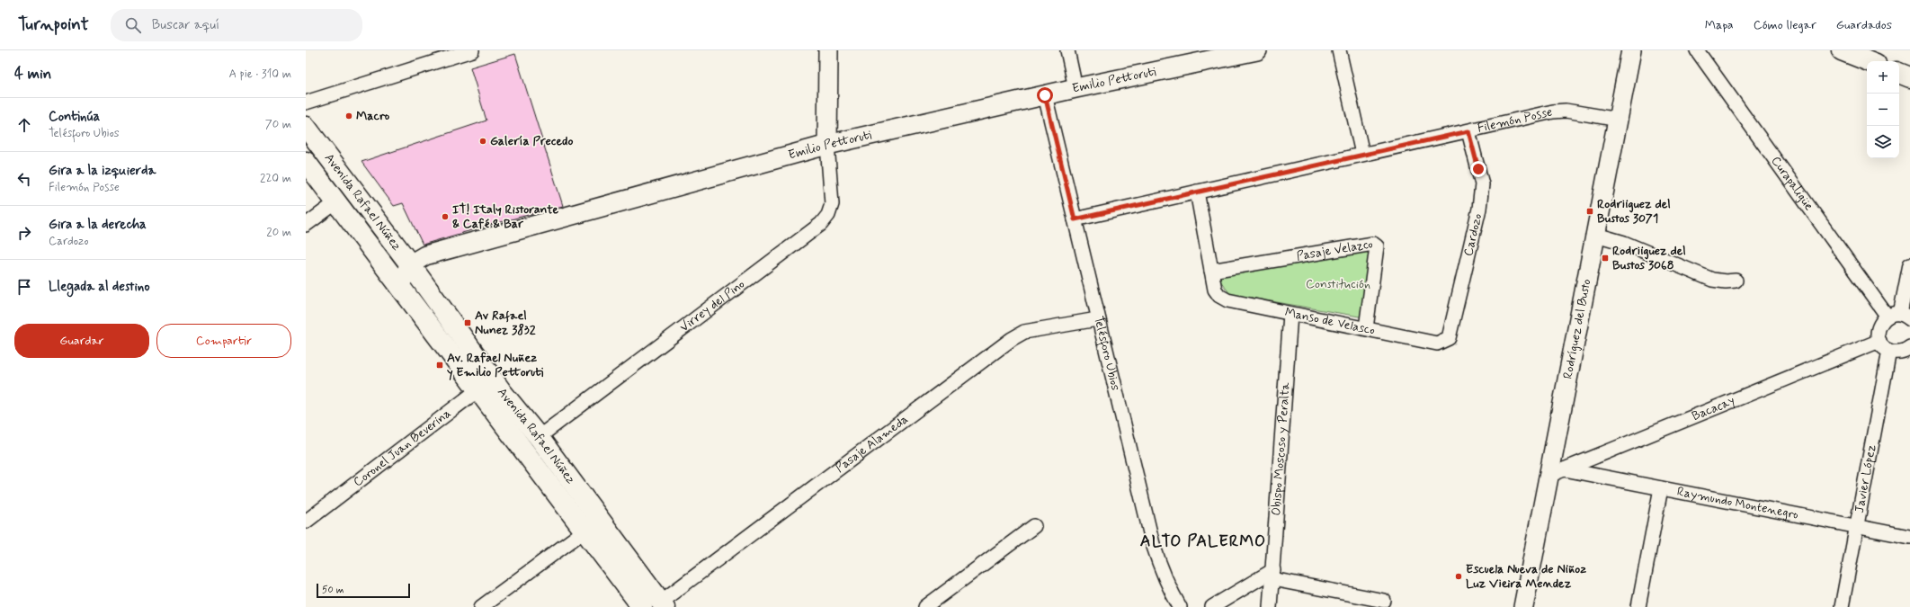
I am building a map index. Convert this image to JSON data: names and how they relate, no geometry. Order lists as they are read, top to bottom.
{
  "streets": {
    "main road": ["Emilio Pettoruti", "Avenida Rafael Núñez", "Rodríguez del Busto"],
    "street": [
      "Filemón Posse",
      "Curapaligüe",
      "Cardozo",
      "Pasaje Velazco",
      "Virrey del Pino",
      "Manso de Velasco",
      "Telésforo Ubios",
      "Bacacay",
      "Pasaje Alameda",
      "Coronel Juan Beverina",
      "Obispo Moscoso y Peralta",
      "Javier López",
      "Raymundo Montenegro"
    ]
  },
  "crossings": [
    ["Emilio Pettoruti", "Avenida Rafael Núñez"],
    ["Emilio Pettoruti", "Virrey del Pino"],
    ["Emilio Pettoruti", "Telésforo Ubios"],
    ["Filemón Posse", "Cardozo"],
    ["Filemón Posse", "Rodríguez del Busto"],
    ["Filemón Posse", "Telésforo Ubios"],
    ["Avenida Rafael Núñez", "Virrey del Pino"],
    ["Avenida Rafael Núñez", "Pasaje Alameda"],
    ["Avenida Rafael Núñez", "Coronel Juan Beverina"],
    ["Cardozo", "Manso de Velasco"],
    ["Pasaje Velazco", "Manso de Velasco"],
    ["Manso de Velasco", "Obispo Moscoso y Peralta"],
    ["Rodríguez del Busto", "Bacacay"],
    ["Rodríguez del Busto", "Raymundo Montenegro"],
    ["Telésforo Ubios", "Pasaje Alameda"],
    ["Bacacay", "Raymundo Montenegro"],
    ["Javier López", "Raymundo Montenegro"]
  ],
  "districts": ["ALTO PALERMO"],
  "parks": ["Constitución"],
  "places": {
    "other": [
      "Macro",
      "Galería Precedo",
      "IT! Italy Ristorante & Café & Bar",
      "Escuela Nueva de Niñoz Luz Vieira Mendez"
    ],
    "transit": [
      "Rodriiguez del Bustos 3071",
      "Rodriiguez del Bustos 3068",
      "Av Rafael Nunez 3832",
      "Av. Rafael Nuñez y Emilio Pettoruti"
    ]
  },
  "scale_bar": "50 m",
  "page": {
    "header": "Turnpoint",
    "search": "Buscar aquí",
    "nav": ["Mapa", "Cómo llegar", "Guardados"],
    "heading": ["4 min", "A pie · 310 m"],
    "map_buttons": ["+", "−"],
    "list": [
      ["Continúa", "Telésforo Ubios", "70 m"],
      ["Gira a la izquierda", "Filemón Posse", "220 m"],
      ["Gira a la derecha", "Cardozo", "20 m"],
      "Llegada al destino"
    ],
    "buttons": ["Guardar", "Compartir"],
    "scale": "50 m"
  }
}
